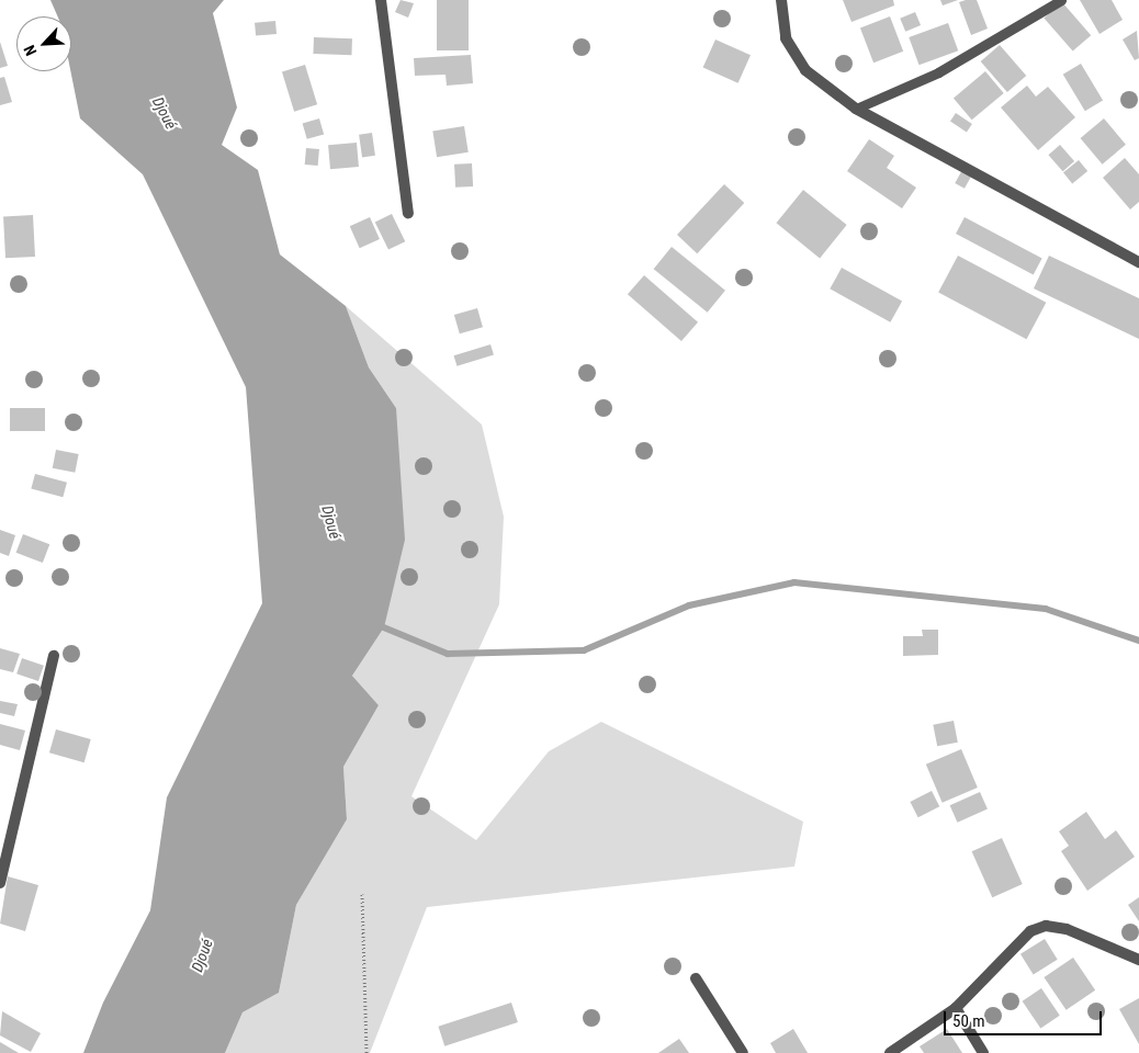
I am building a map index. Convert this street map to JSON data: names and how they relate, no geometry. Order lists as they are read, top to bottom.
{
  "water": ["Djoué"],
  "scale_bar": "50 m",
  "north": "bottom left"
}
